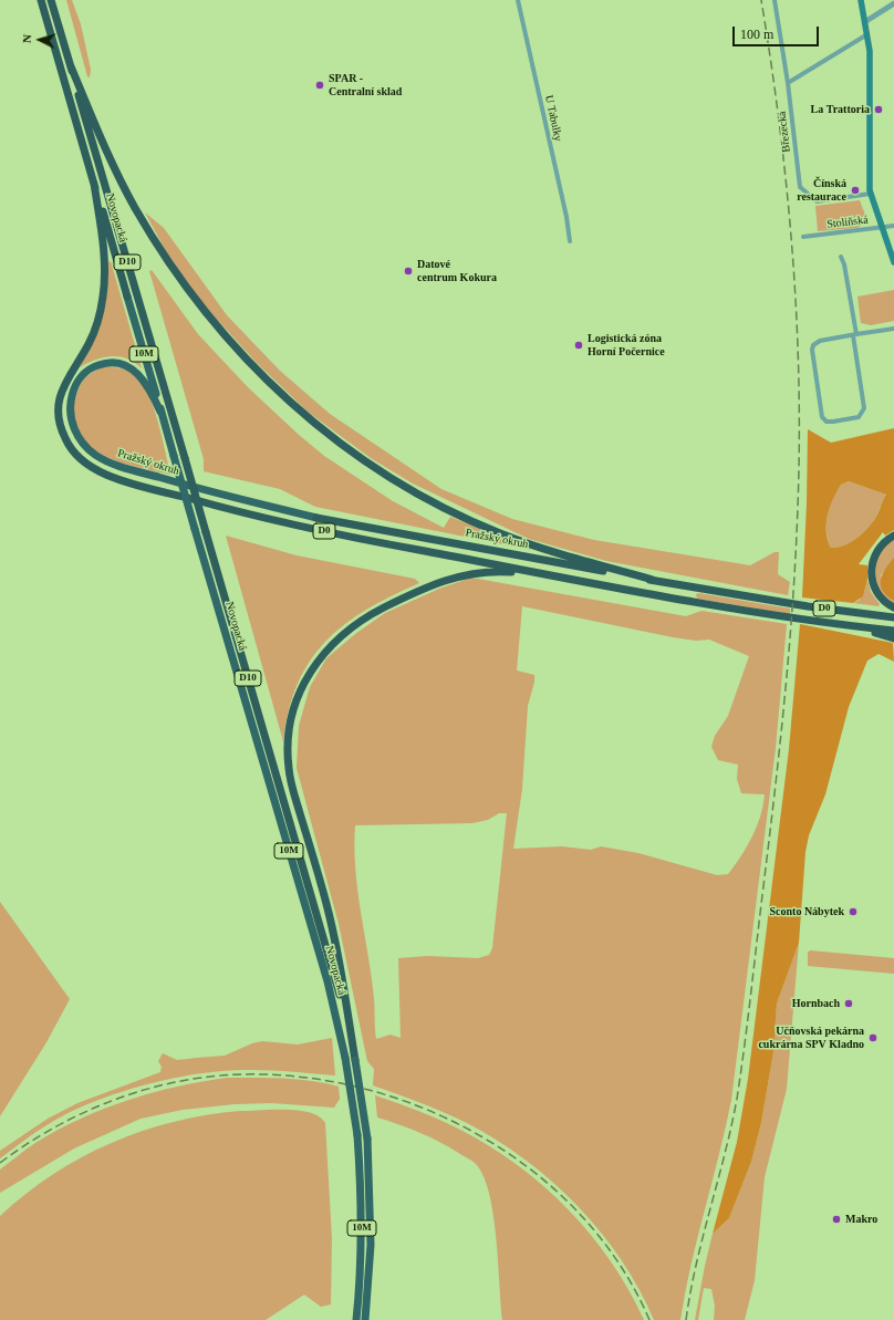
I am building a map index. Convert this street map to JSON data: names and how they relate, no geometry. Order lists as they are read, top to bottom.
{
  "streets": {
    "highway": [
      "Novopacká",
      "D10",
      "10M",
      "Pražský okruh",
      "D0"
    ],
    "street": ["U Tabulky", "Březecká", "Stoliňská"]
  },
  "crossings": [
    ["Novopacká", "Pražský okruh"],
    ["Novopacká", "D0"]
  ],
  "places": [
    "SPAR - Centralní sklad",
    "La Trattoria",
    "Čínská restaurace",
    "Datové centrum Kokura",
    "Logistická zóna Horní Počernice",
    "Sconto Nábytek",
    "Hornbach",
    "Učňovská pekárna cukrárna SPV Kladno",
    "Makro"
  ],
  "scale_bar": "100 m",
  "north": "left"
}
